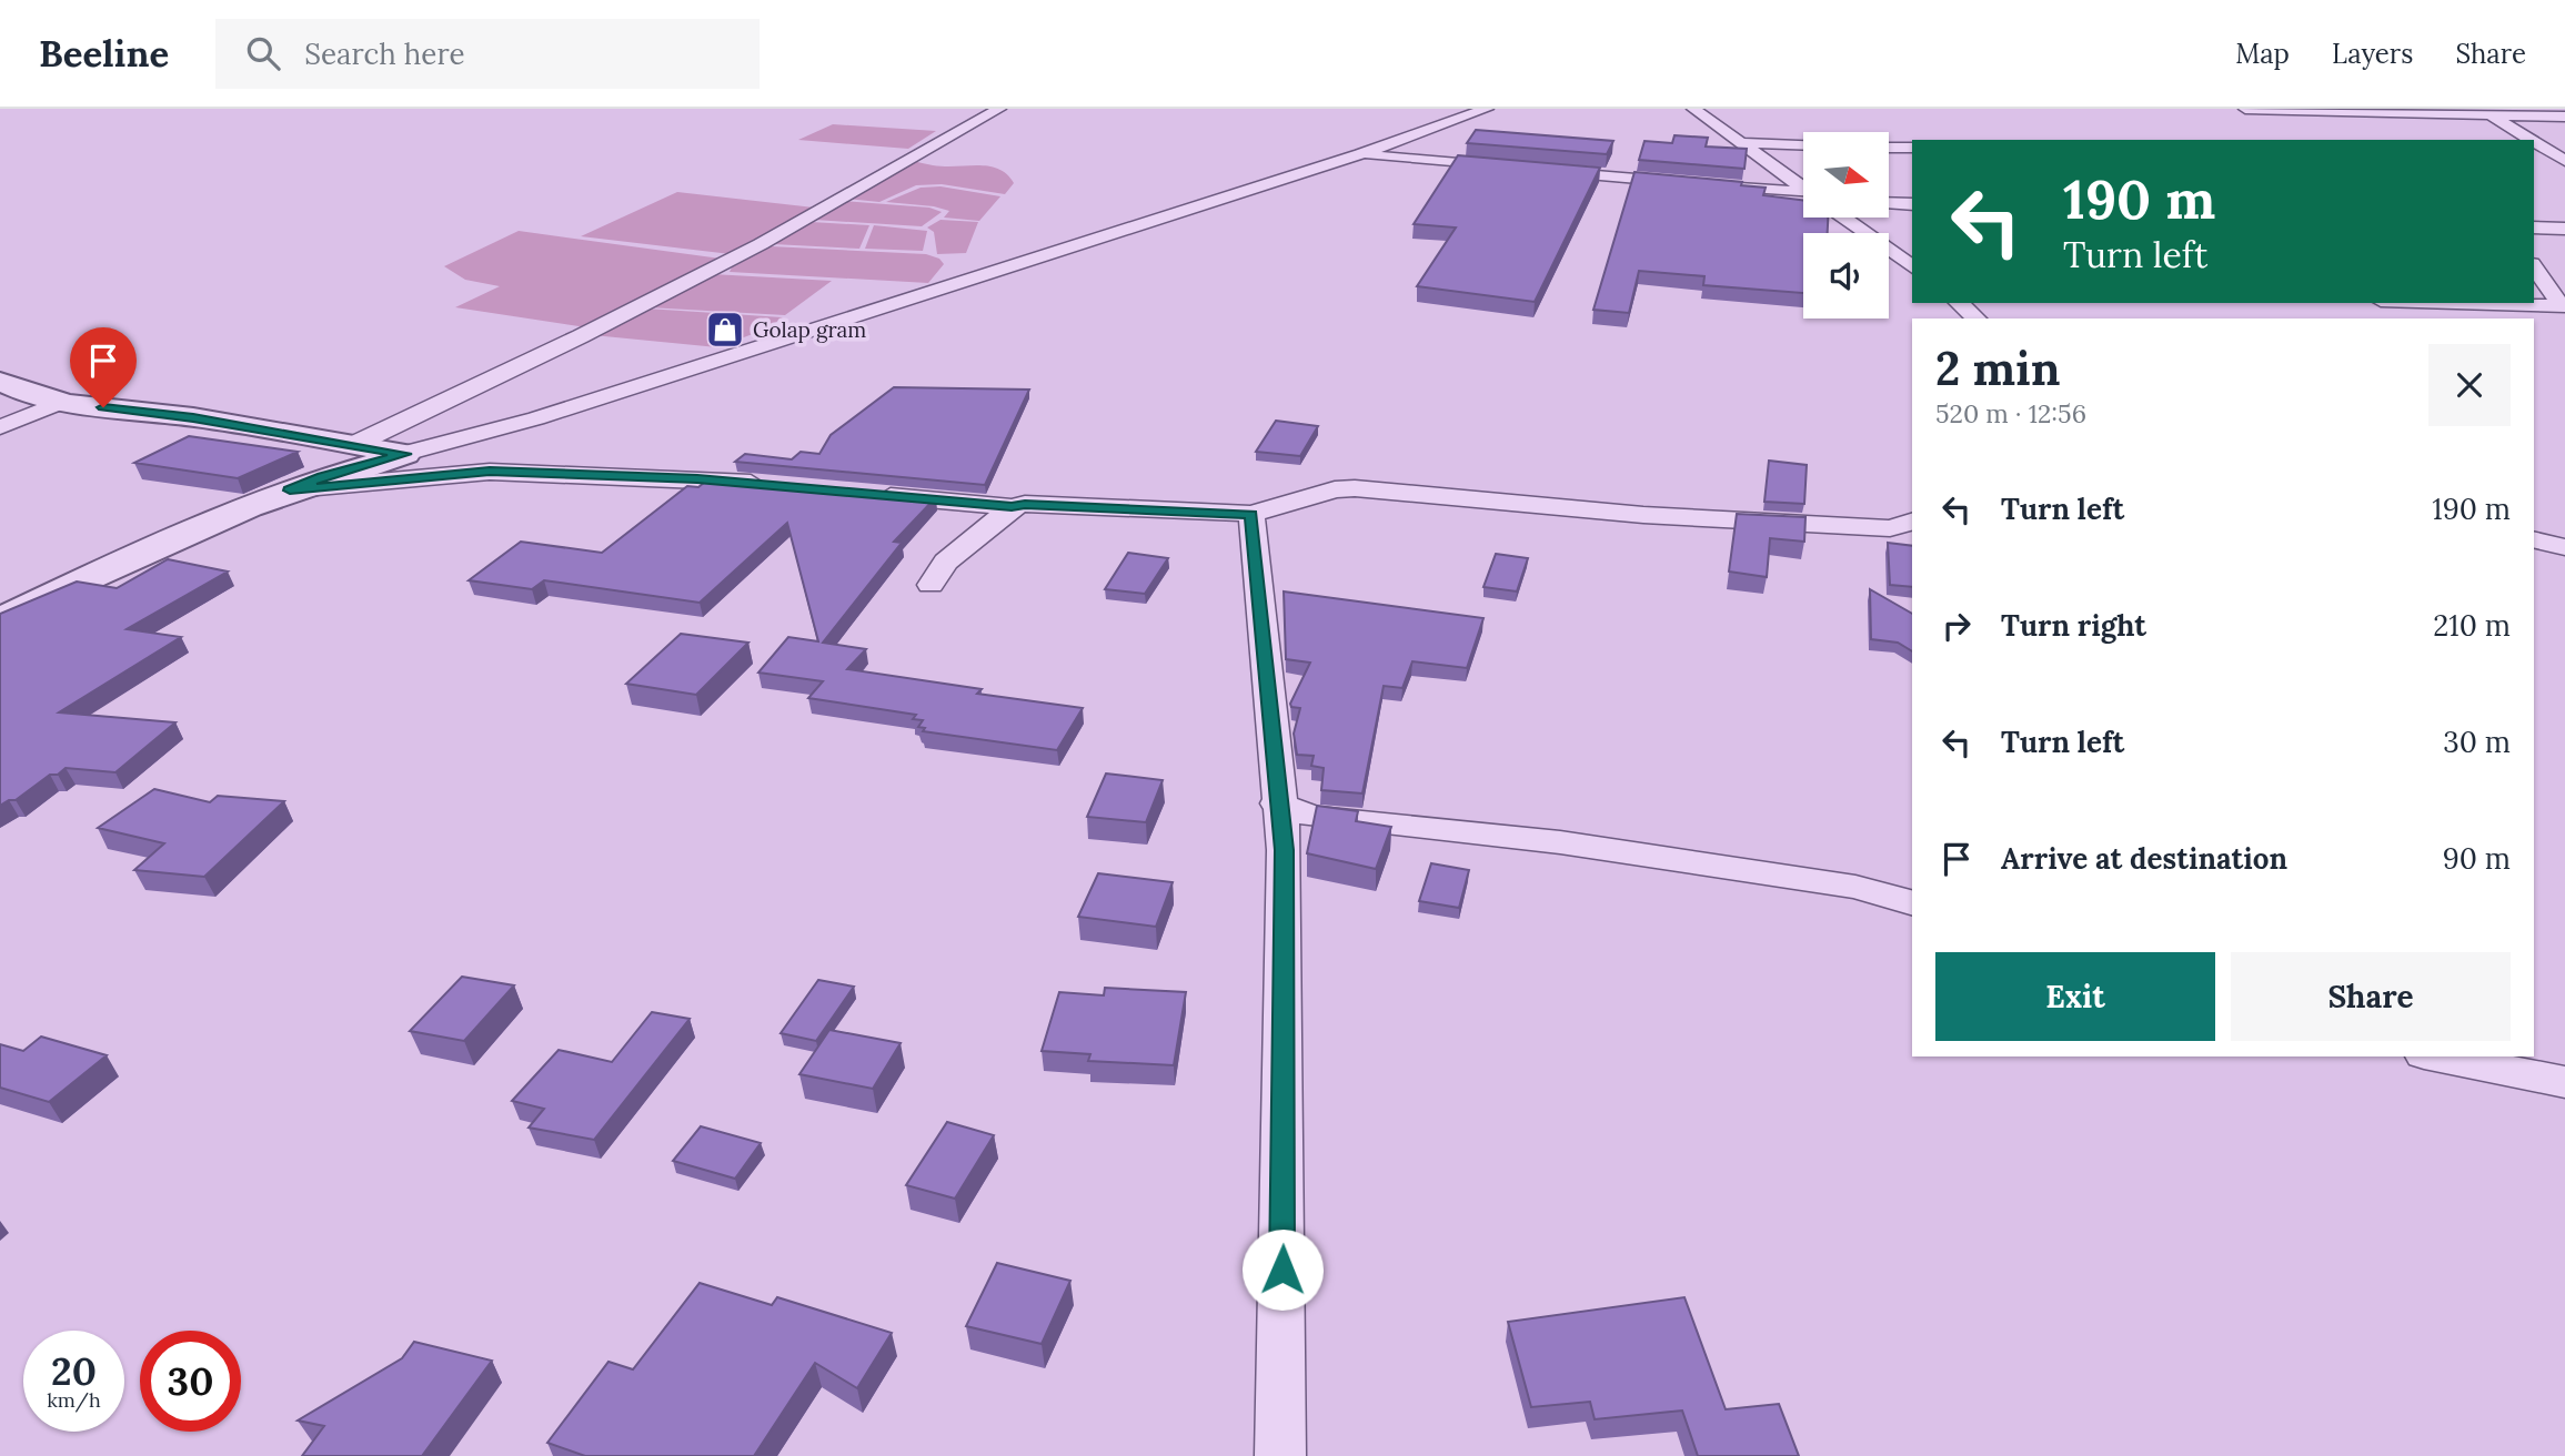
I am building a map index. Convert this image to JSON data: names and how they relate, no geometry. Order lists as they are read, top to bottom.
{
  "places": {
    "shop": ["Golap gram"]
  },
  "north": "right",
  "page": {
    "header": "Beeline",
    "search": "Search here",
    "nav": ["Map", "Layers", "Share"],
    "turn": ["190 m", "Turn left"],
    "heading": ["2 min", "520 m · 12:56"],
    "list": [
      {
        "name": "Turn left",
        "value": "190 m"
      },
      {
        "name": "Turn right",
        "value": "210 m"
      },
      {
        "name": "Turn left",
        "value": "30 m"
      },
      {
        "name": "Arrive at destination",
        "value": "90 m"
      }
    ],
    "buttons": ["Exit", "Share"],
    "speed": "20 km/h",
    "limit": "30"
  }
}
